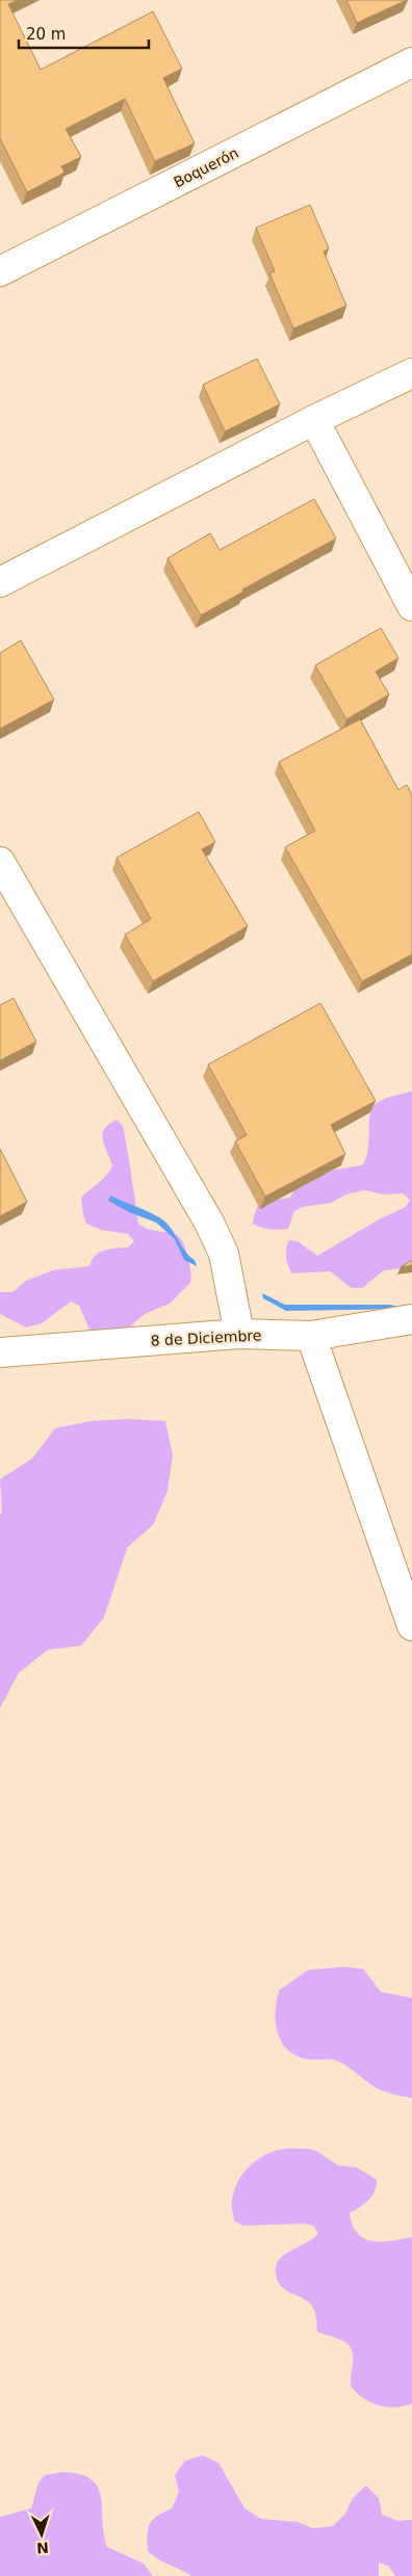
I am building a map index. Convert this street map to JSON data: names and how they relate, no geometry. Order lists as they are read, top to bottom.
{
  "streets": {
    "street": ["Boquerón", "8 de Diciembre"]
  },
  "scale_bar": "20 m",
  "north": "bottom"
}
